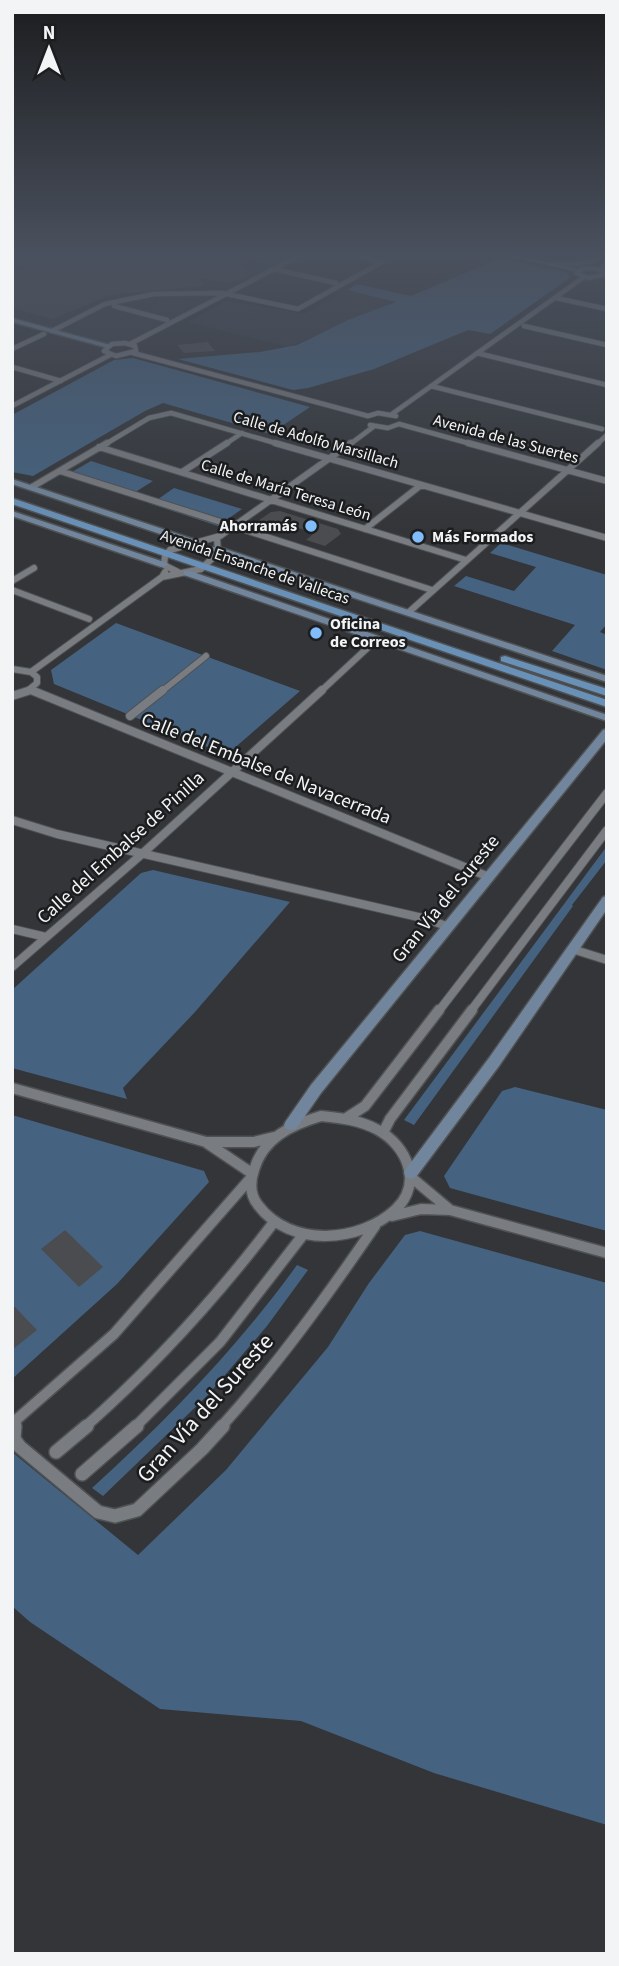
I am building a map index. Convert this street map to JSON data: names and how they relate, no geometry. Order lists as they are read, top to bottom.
{
  "streets": {
    "main road": ["Avenida Ensanche de Vallecas"],
    "street": [
      "Avenida de las Suertes",
      "Calle de Adolfo Marsillach",
      "Calle de María Teresa León",
      "Calle del Embalse de Navacerrada",
      "Calle del Embalse de Pinilla",
      "Gran Vía del Sureste"
    ]
  },
  "crossings": [
    ["Calle de Adolfo Marsillach", "Calle de María Teresa León"],
    ["Calle de Adolfo Marsillach", "Avenida Ensanche de Vallecas"],
    ["Avenida Ensanche de Vallecas", "Calle del Embalse de Pinilla"],
    ["Calle del Embalse de Navacerrada", "Calle del Embalse de Pinilla"],
    ["Calle del Embalse de Navacerrada", "Gran Vía del Sureste"]
  ],
  "places": ["Ahorramás", "Más Formados", "Oficina de Correos"],
  "north": "top"
}
